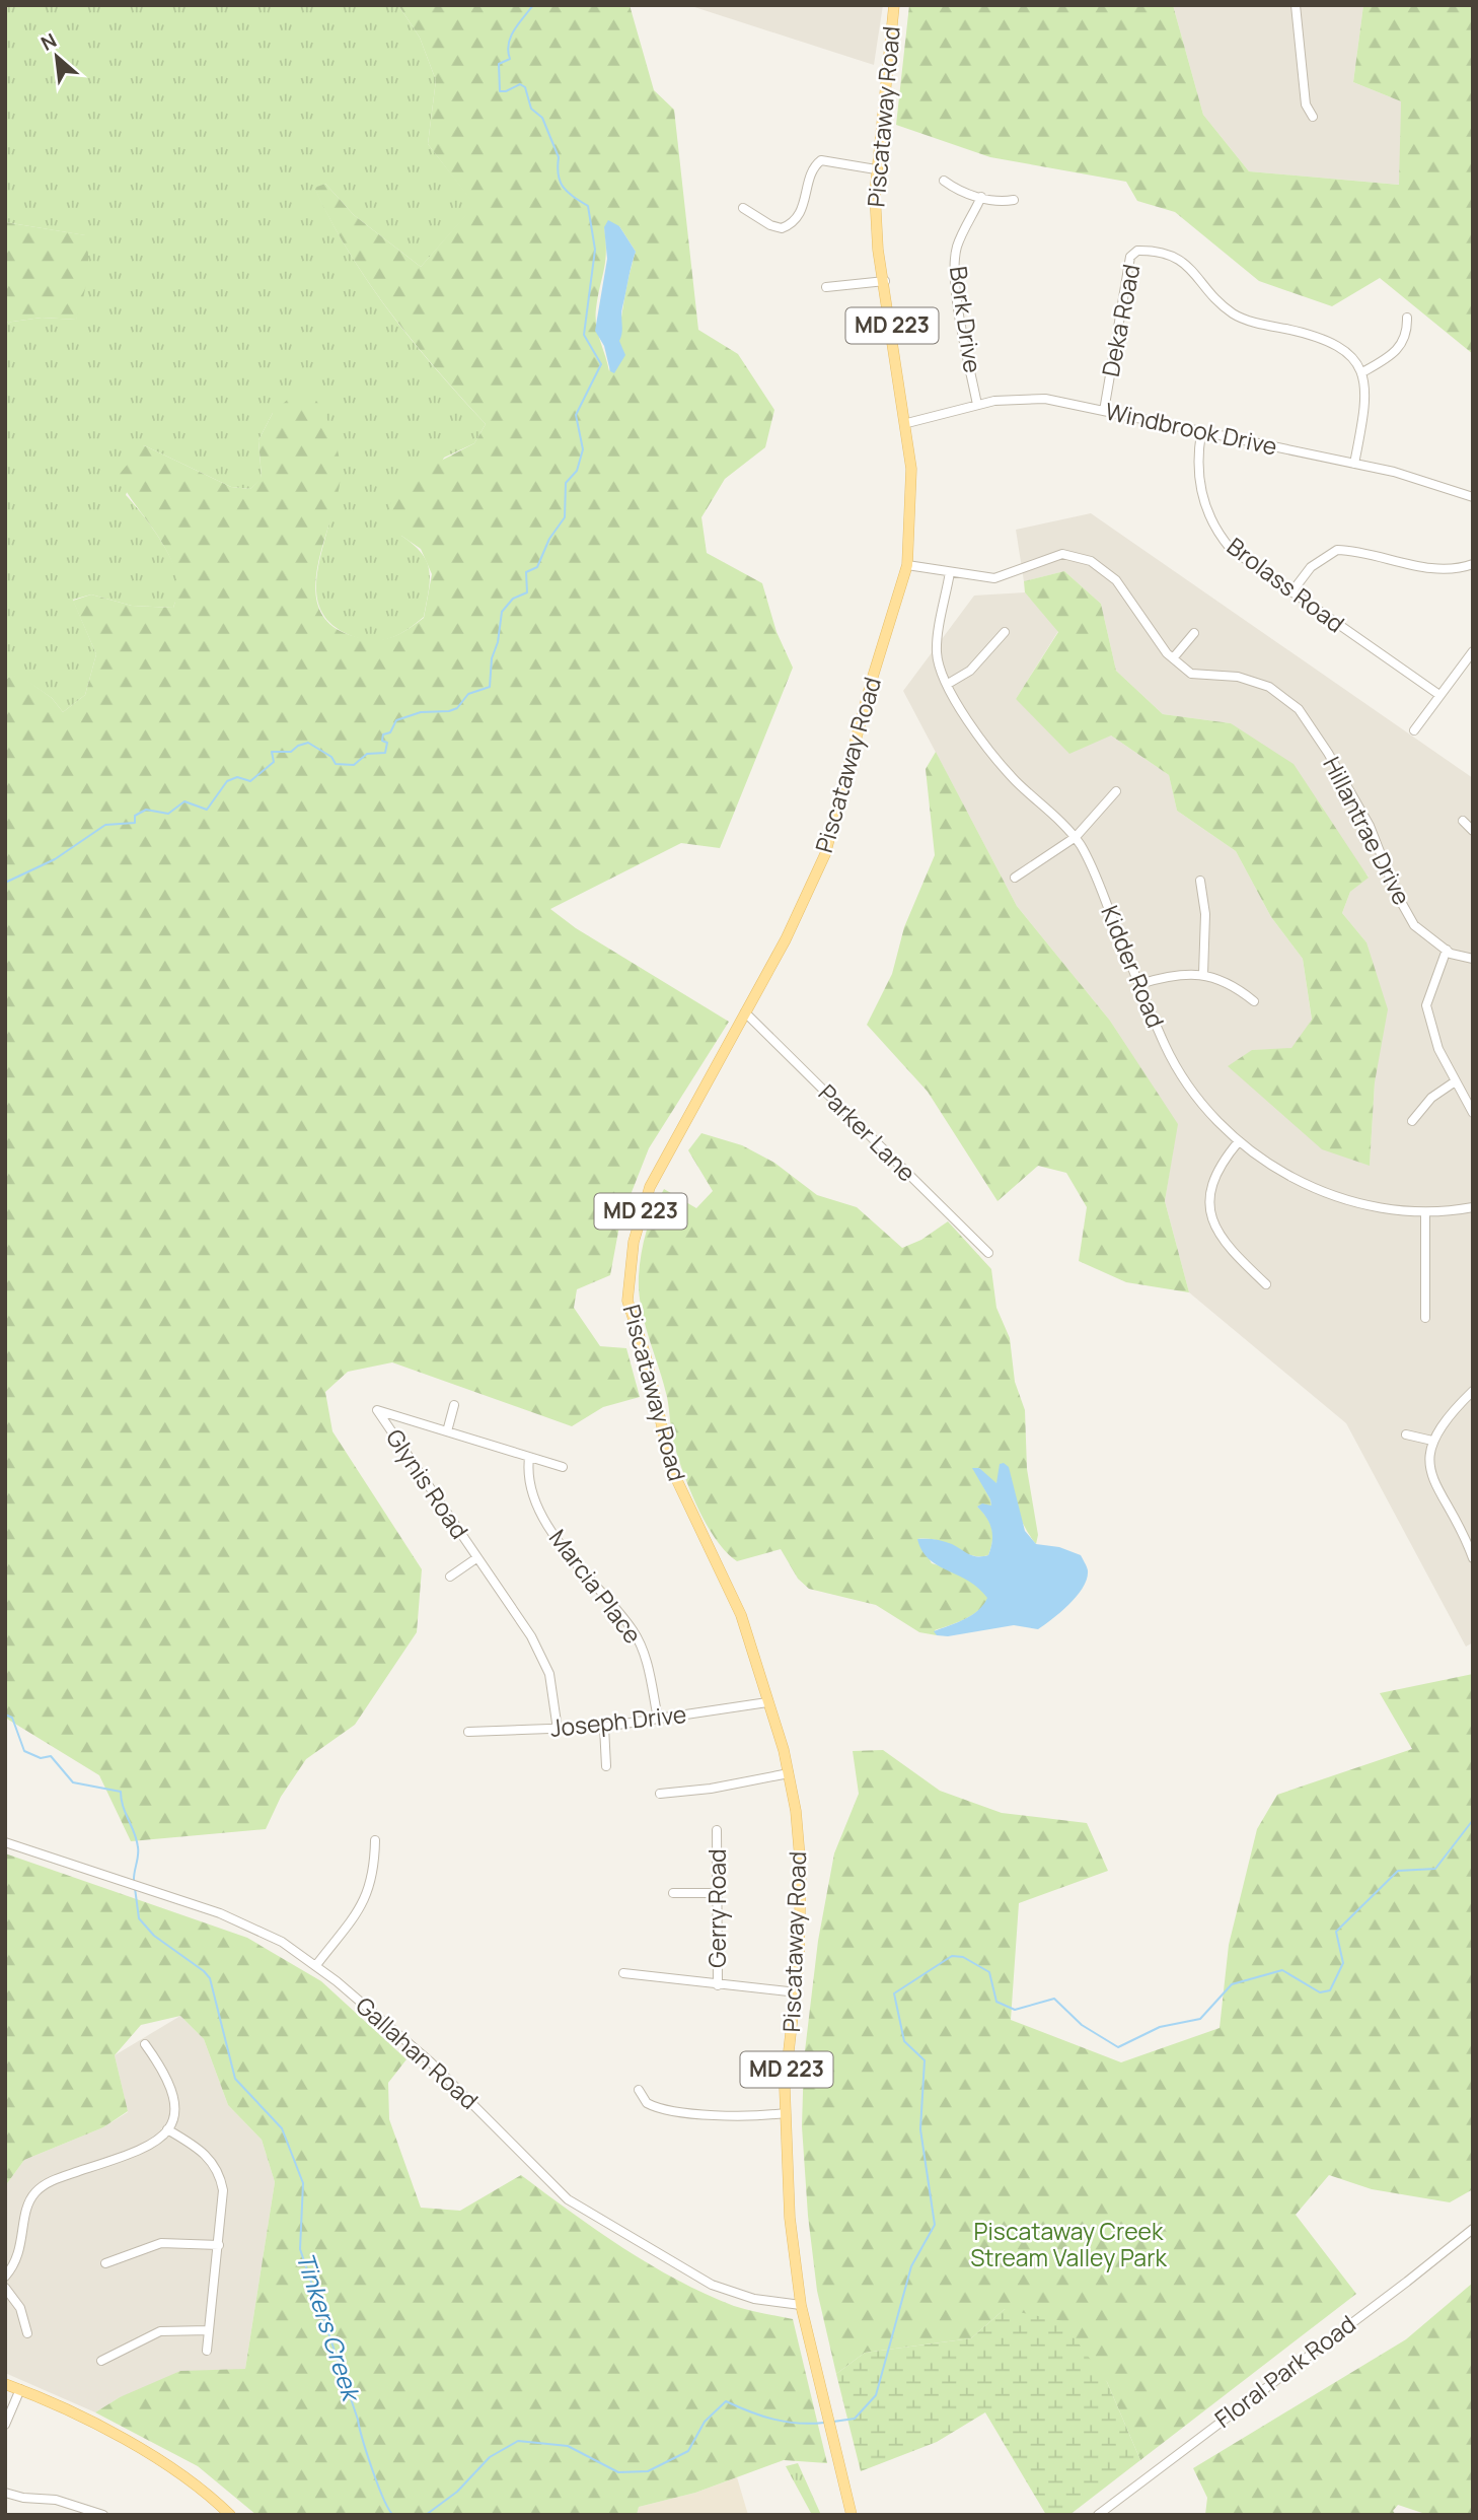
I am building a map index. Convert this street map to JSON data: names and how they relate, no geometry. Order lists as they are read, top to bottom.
{
  "streets": {
    "main road": ["Piscataway Road", "MD 223"],
    "street": [
      "Bork Drive",
      "Deka Road",
      "Windbrook Drive",
      "Brolass Road",
      "Hillantrae Drive",
      "Kidder Road",
      "Parker Lane",
      "Glynis Road",
      "Marcia Place",
      "Joseph Drive",
      "Gerry Road",
      "Gallahan Road",
      "Floral Park Road"
    ]
  },
  "crossings": [
    ["Piscataway Road", "Windbrook Drive"],
    ["Piscataway Road", "Hillantrae Drive"],
    ["Piscataway Road", "Parker Lane"],
    ["Piscataway Road", "Joseph Drive"],
    ["Piscataway Road", "Gallahan Road"],
    ["Bork Drive", "Windbrook Drive"],
    ["Deka Road", "Windbrook Drive"],
    ["Windbrook Drive", "Brolass Road"],
    ["Hillantrae Drive", "Kidder Road"],
    ["Glynis Road", "Marcia Place"],
    ["Glynis Road", "Joseph Drive"],
    ["Marcia Place", "Joseph Drive"]
  ],
  "water": ["Tinkers Creek"],
  "parks": ["Piscataway Creek Stream Valley Park"],
  "north": "top left"
}
